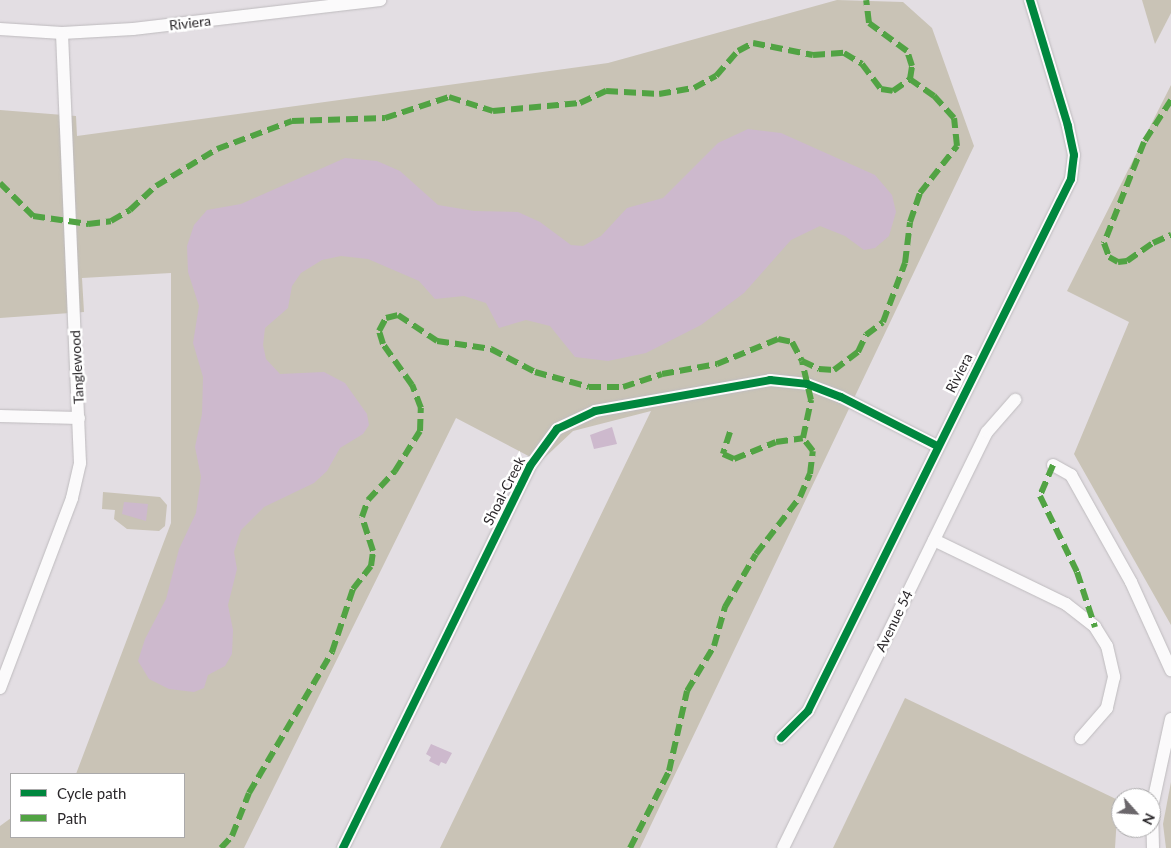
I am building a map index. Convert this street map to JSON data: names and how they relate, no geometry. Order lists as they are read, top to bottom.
{
  "streets": {
    "street": [
      "Riviera",
      "Tanglewood",
      "Shoal-Creek",
      "Avenue 54"
    ]
  },
  "crossings": [
    ["Riviera", "Tanglewood"],
    ["Riviera", "Shoal-Creek"]
  ],
  "legend": ["Cycle path", "Path"],
  "north": "bottom right"
}
